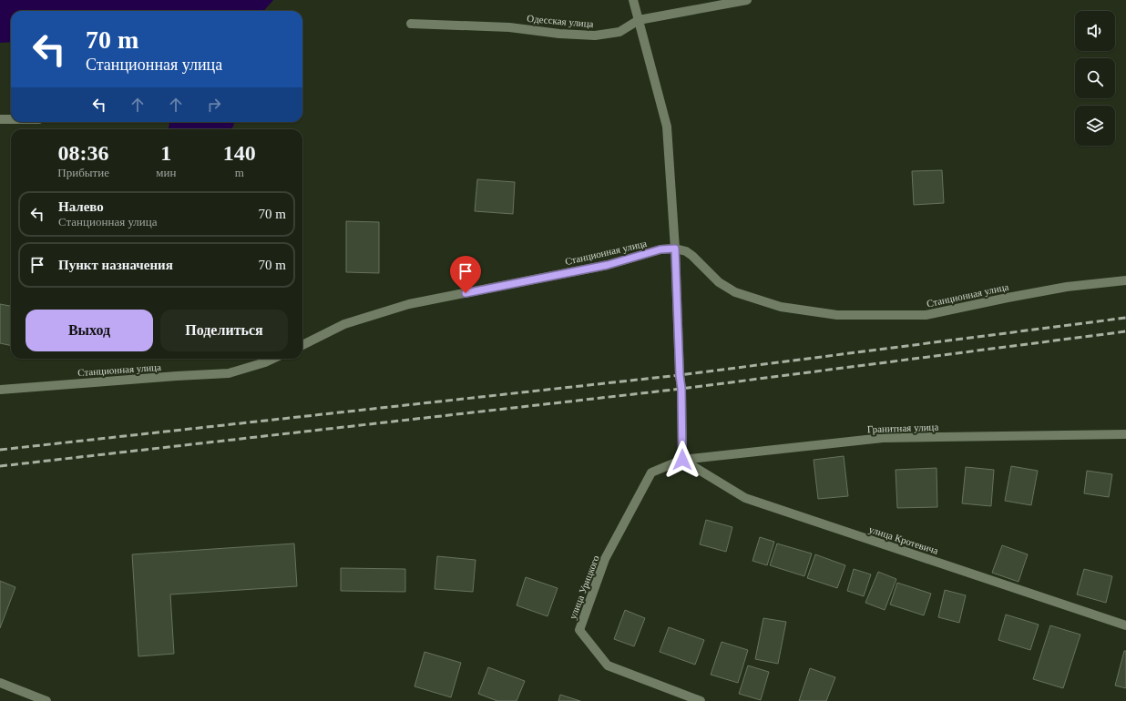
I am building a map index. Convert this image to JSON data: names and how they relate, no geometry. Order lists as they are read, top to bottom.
{
  "streets": {
    "street": [
      "Одесская улица",
      "Станционная улица",
      "Гранитная улица",
      "улица Кротевича",
      "улица Урицкого"
    ]
  },
  "crossings": [
    ["Гранитная улица", "улица Кротевича"],
    ["Гранитная улица", "улица Урицкого"],
    ["улица Кротевича", "улица Урицкого"]
  ],
  "page": {
    "turn": ["70 m", "Станционная улица"],
    "eta": [
      "08:36",
      "Прибытие",
      "1",
      "мин",
      "140",
      "m"
    ],
    "list": [
      {
        "name": "Налево",
        "note": "Станционная улица",
        "value": "70 m"
      },
      {
        "name": "Пункт назначения",
        "value": "70 m"
      }
    ],
    "buttons": ["Выход", "Поделиться"]
  }
}
